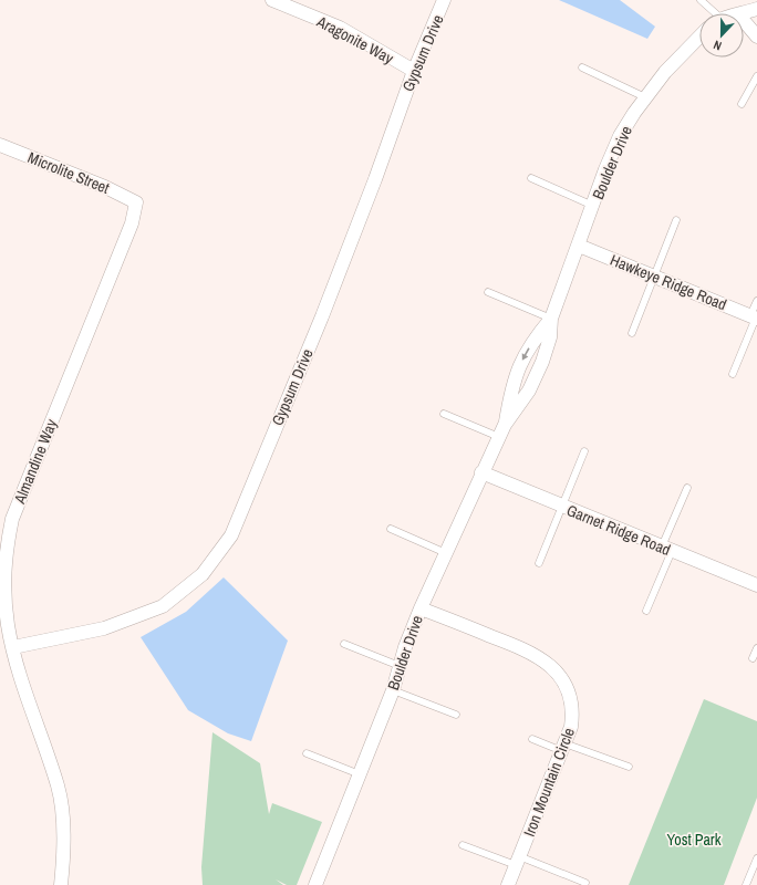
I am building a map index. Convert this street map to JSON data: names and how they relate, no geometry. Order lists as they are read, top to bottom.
{
  "streets": {
    "street": [
      "Aragonite Way",
      "Gypsum Drive",
      "Boulder Drive",
      "Microlite Street",
      "Hawkeye Ridge Road",
      "Almandine Way",
      "Garnet Ridge Road",
      "Iron Mountain Circle"
    ]
  },
  "crossings": [
    ["Aragonite Way", "Gypsum Drive"],
    ["Gypsum Drive", "Almandine Way"],
    ["Boulder Drive", "Hawkeye Ridge Road"],
    ["Boulder Drive", "Garnet Ridge Road"],
    ["Boulder Drive", "Iron Mountain Circle"],
    ["Microlite Street", "Almandine Way"]
  ],
  "parks": ["Yost Park"],
  "north": "bottom"
}
